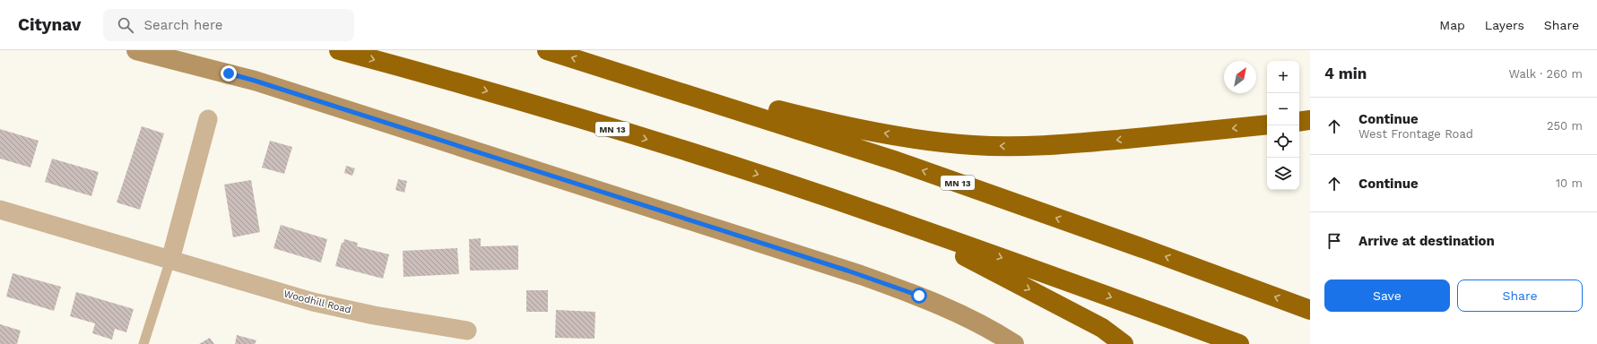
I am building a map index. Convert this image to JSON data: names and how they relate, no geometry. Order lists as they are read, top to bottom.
{
  "streets": {
    "highway": ["MN 13"],
    "street": ["Woodhill Road"]
  },
  "north": "top right",
  "page": {
    "header": "Citynav",
    "search": "Search here",
    "nav": ["Map", "Layers", "Share"],
    "heading": ["4 min", "Walk · 260 m"],
    "map_buttons": ["+", "−"],
    "list": [
      ["Continue", "West Frontage Road", "250 m"],
      ["Continue", "10 m"],
      "Arrive at destination"
    ],
    "buttons": ["Save", "Share"]
  }
}
